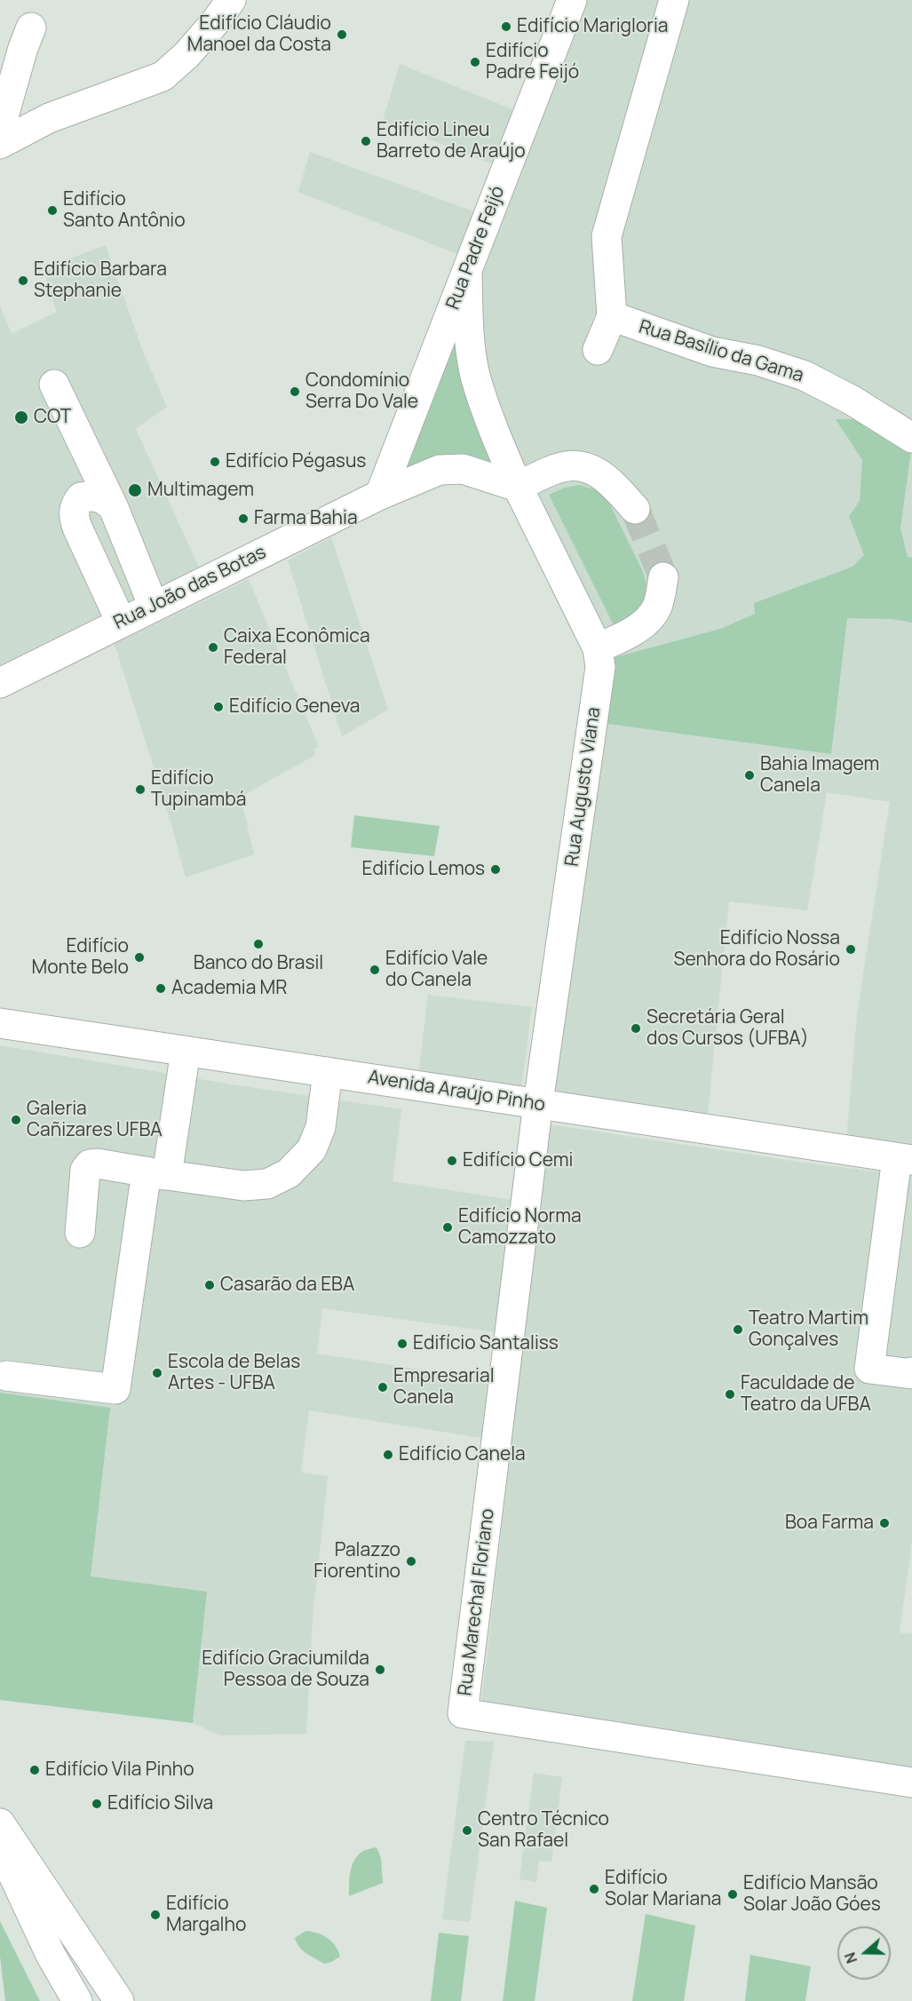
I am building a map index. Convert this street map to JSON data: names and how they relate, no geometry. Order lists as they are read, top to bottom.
{
  "streets": {
    "street": [
      "Rua Padre Feijó",
      "Rua Basílio da Gama",
      "Rua João das Botas",
      "Rua Augusto Viana",
      "Avenida Araújo Pinho",
      "Rua Marechal Floriano"
    ]
  },
  "crossings": [
    ["Rua Padre Feijó", "Rua João das Botas"],
    ["Rua Padre Feijó", "Rua Augusto Viana"],
    ["Rua Augusto Viana", "Avenida Araújo Pinho"],
    ["Rua Augusto Viana", "Rua Marechal Floriano"],
    ["Avenida Araújo Pinho", "Rua Marechal Floriano"]
  ],
  "places": [
    "Edifício Marigloria",
    "Edifício Cláudio Manoel da Costa",
    "Edifício Padre Feijó",
    "Edifício Lineu Barreto de Araújo",
    "Edifício Santo Antônio",
    "Edifício Barbara Stephanie",
    "Condomínio Serra Do Vale",
    "COT",
    "Edifício Pégasus",
    "Multimagem",
    "Farma Bahia",
    "Caixa Econômica Federal",
    "Edifício Geneva",
    "Bahia Imagem Canela",
    "Edifício Tupinambá",
    "Edifício Lemos",
    "Banco do Brasil",
    "Edifício Nossa Senhora do Rosário",
    "Edifício Monte Belo",
    "Edifício Vale do Canela",
    "Academia MR",
    "Secretária Geral dos Cursos (UFBA)",
    "Galeria Cañizares UFBA",
    "Edifício Cemi",
    "Edifício Norma Camozzato",
    "Casarão da EBA",
    "Teatro Martim Gonçalves",
    "Edifício Santaliss",
    "Escola de Belas Artes - UFBA",
    "Empresarial Canela",
    "Faculdade de Teatro da UFBA",
    "Edifício Canela",
    "Boa Farma",
    "Palazzo Fiorentino",
    "Edifício Graciumilda Pessoa de Souza",
    "Edifício Vila Pinho",
    "Edifício Silva",
    "Centro Técnico San Rafael",
    "Edifício Solar Mariana",
    "Edifício Mansão Solar João Góes",
    "Edifício Margalho"
  ],
  "north": "left"
}
